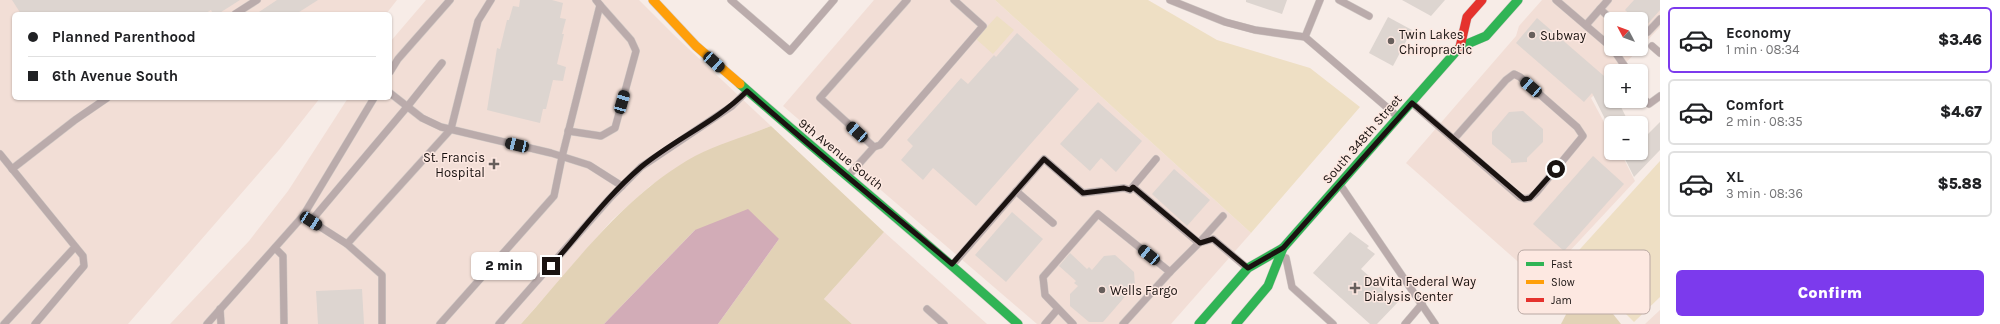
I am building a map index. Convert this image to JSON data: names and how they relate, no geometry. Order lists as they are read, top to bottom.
{
  "streets": {
    "main road": ["South 348th Street", "9th Avenue South"]
  },
  "places": {
    "other": ["Subway", "Twin Lakes Chiropractic", "Wells Fargo"],
    "health": ["St. Francis Hospital", "DaVita Federal Way Dialysis Center"]
  },
  "legend": ["Fast", "Slow", "Jam"],
  "north": "top left",
  "page": {
    "list": [
      {
        "name": "Economy",
        "note": "1 min · 08:34",
        "value": "$3.46"
      },
      {
        "name": "Comfort",
        "note": "2 min · 08:35",
        "value": "$4.67"
      },
      {
        "name": "XL",
        "note": "3 min · 08:36",
        "value": "$5.88"
      }
    ],
    "map_buttons": ["+", "−"],
    "banner": ["Planned Parenthood", "6th Avenue South"],
    "bubble": "2 min",
    "buttons": "Confirm"
  }
}
